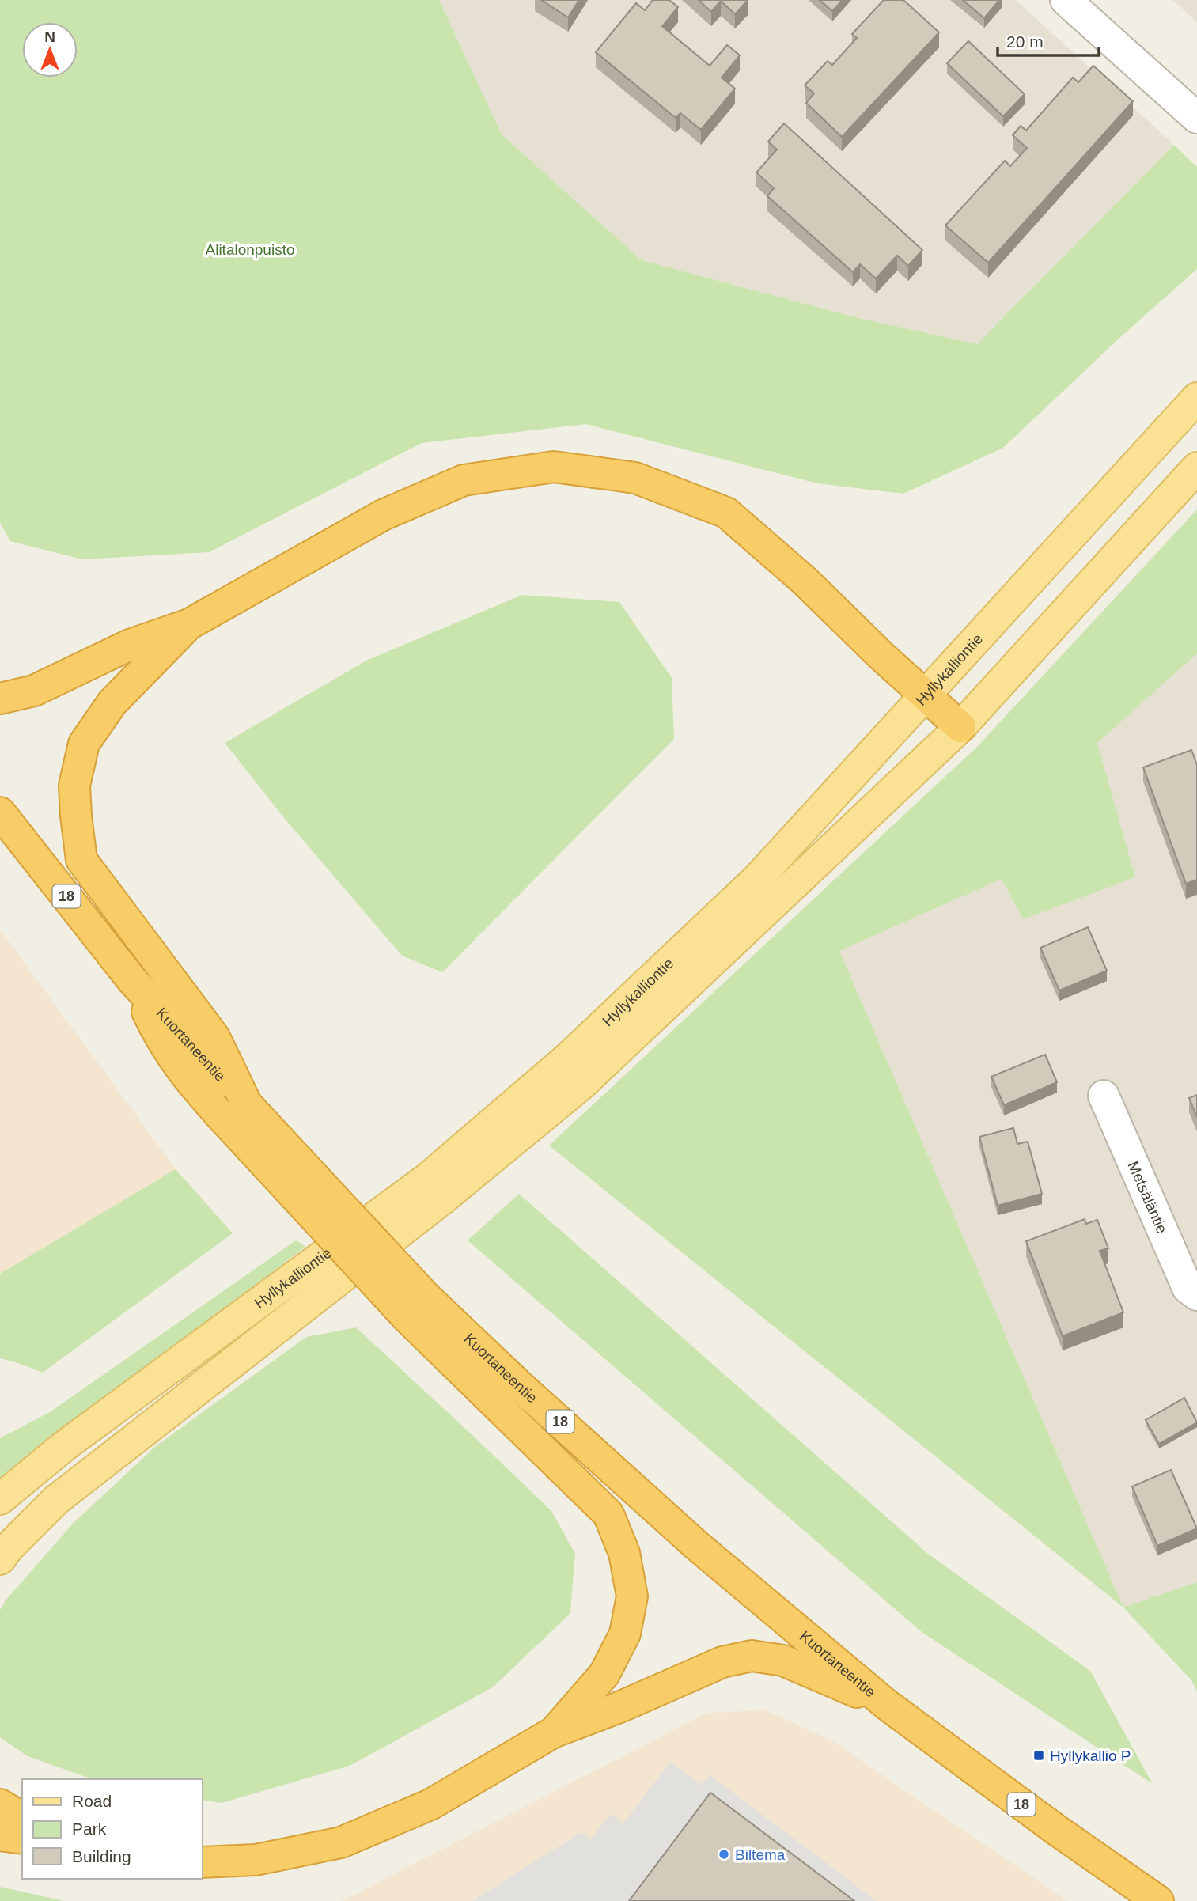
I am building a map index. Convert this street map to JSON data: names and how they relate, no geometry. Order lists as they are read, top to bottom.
{
  "streets": {
    "highway": ["18", "Kuortaneentie"],
    "main road": ["Hyllykalliontie"],
    "street": ["Metsäläntie"]
  },
  "parks": ["Alitalonpuisto"],
  "places": {
    "transit": ["Hyllykallio P"],
    "other": ["Biltema"]
  },
  "legend": ["Road", "Park", "Building"],
  "scale_bar": "20 m",
  "north": "top"
}
